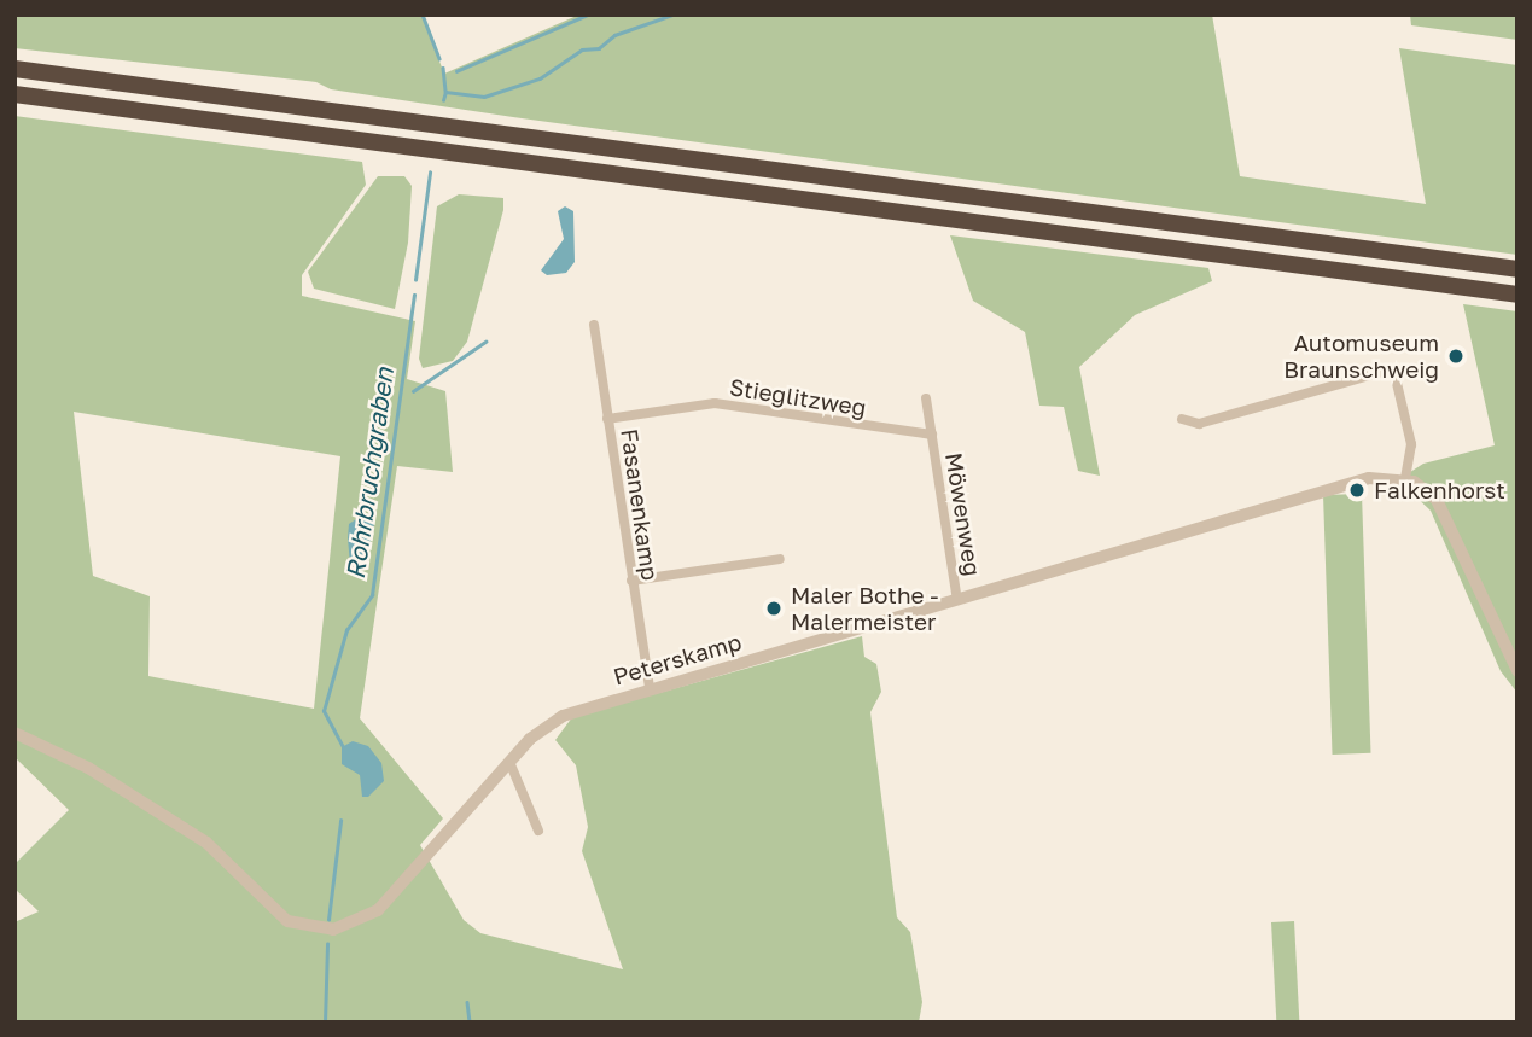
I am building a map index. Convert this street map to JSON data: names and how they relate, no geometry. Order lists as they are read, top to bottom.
{
  "streets": {
    "street": [
      "Stieglitzweg",
      "Fasanenkamp",
      "Möwenweg",
      "Peterskamp"
    ]
  },
  "crossings": [
    ["Stieglitzweg", "Fasanenkamp"],
    ["Stieglitzweg", "Möwenweg"],
    ["Fasanenkamp", "Peterskamp"],
    ["Möwenweg", "Peterskamp"]
  ],
  "water": ["Rohrbruchgraben"],
  "places": ["Automuseum Braunschweig", "Falkenhorst", "Maler Bothe - Malermeister"]
}
